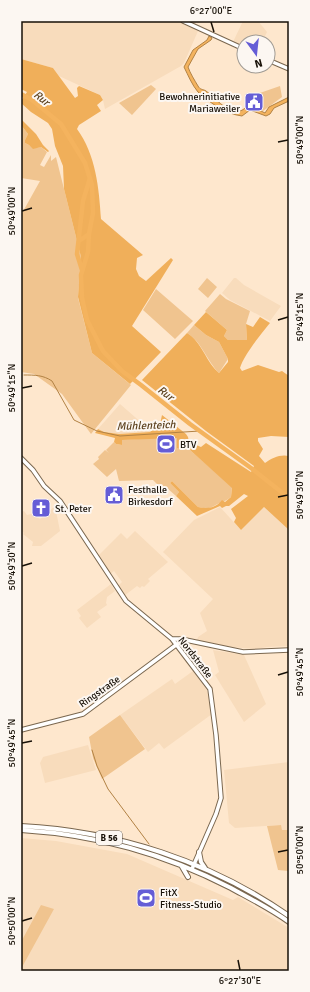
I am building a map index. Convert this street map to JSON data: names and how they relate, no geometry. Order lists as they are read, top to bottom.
{
  "streets": {
    "main road": ["B 56"],
    "street": ["Nordstraße", "Ringstraße"]
  },
  "crossings": [
    ["Nordstraße", "Ringstraße"],
    ["Nordstraße", "B 56"]
  ],
  "water": ["Rur", "Mühlenteich"],
  "places": {
    "public building": ["Bewohnerinitiative Mariaweiler", "Festhalle Birkesdorf"],
    "sports": ["BTV", "FitX Fitness-Studio"],
    "church": ["St. Peter"]
  },
  "north": "bottom",
  "coordinates": [
    "6°27'00\"E",
    "50°49'00\"N",
    "50°49'15\"N",
    "50°49'30\"N",
    "50°49'45\"N",
    "50°50'00\"N",
    "6°27'30\"E"
  ]
}
